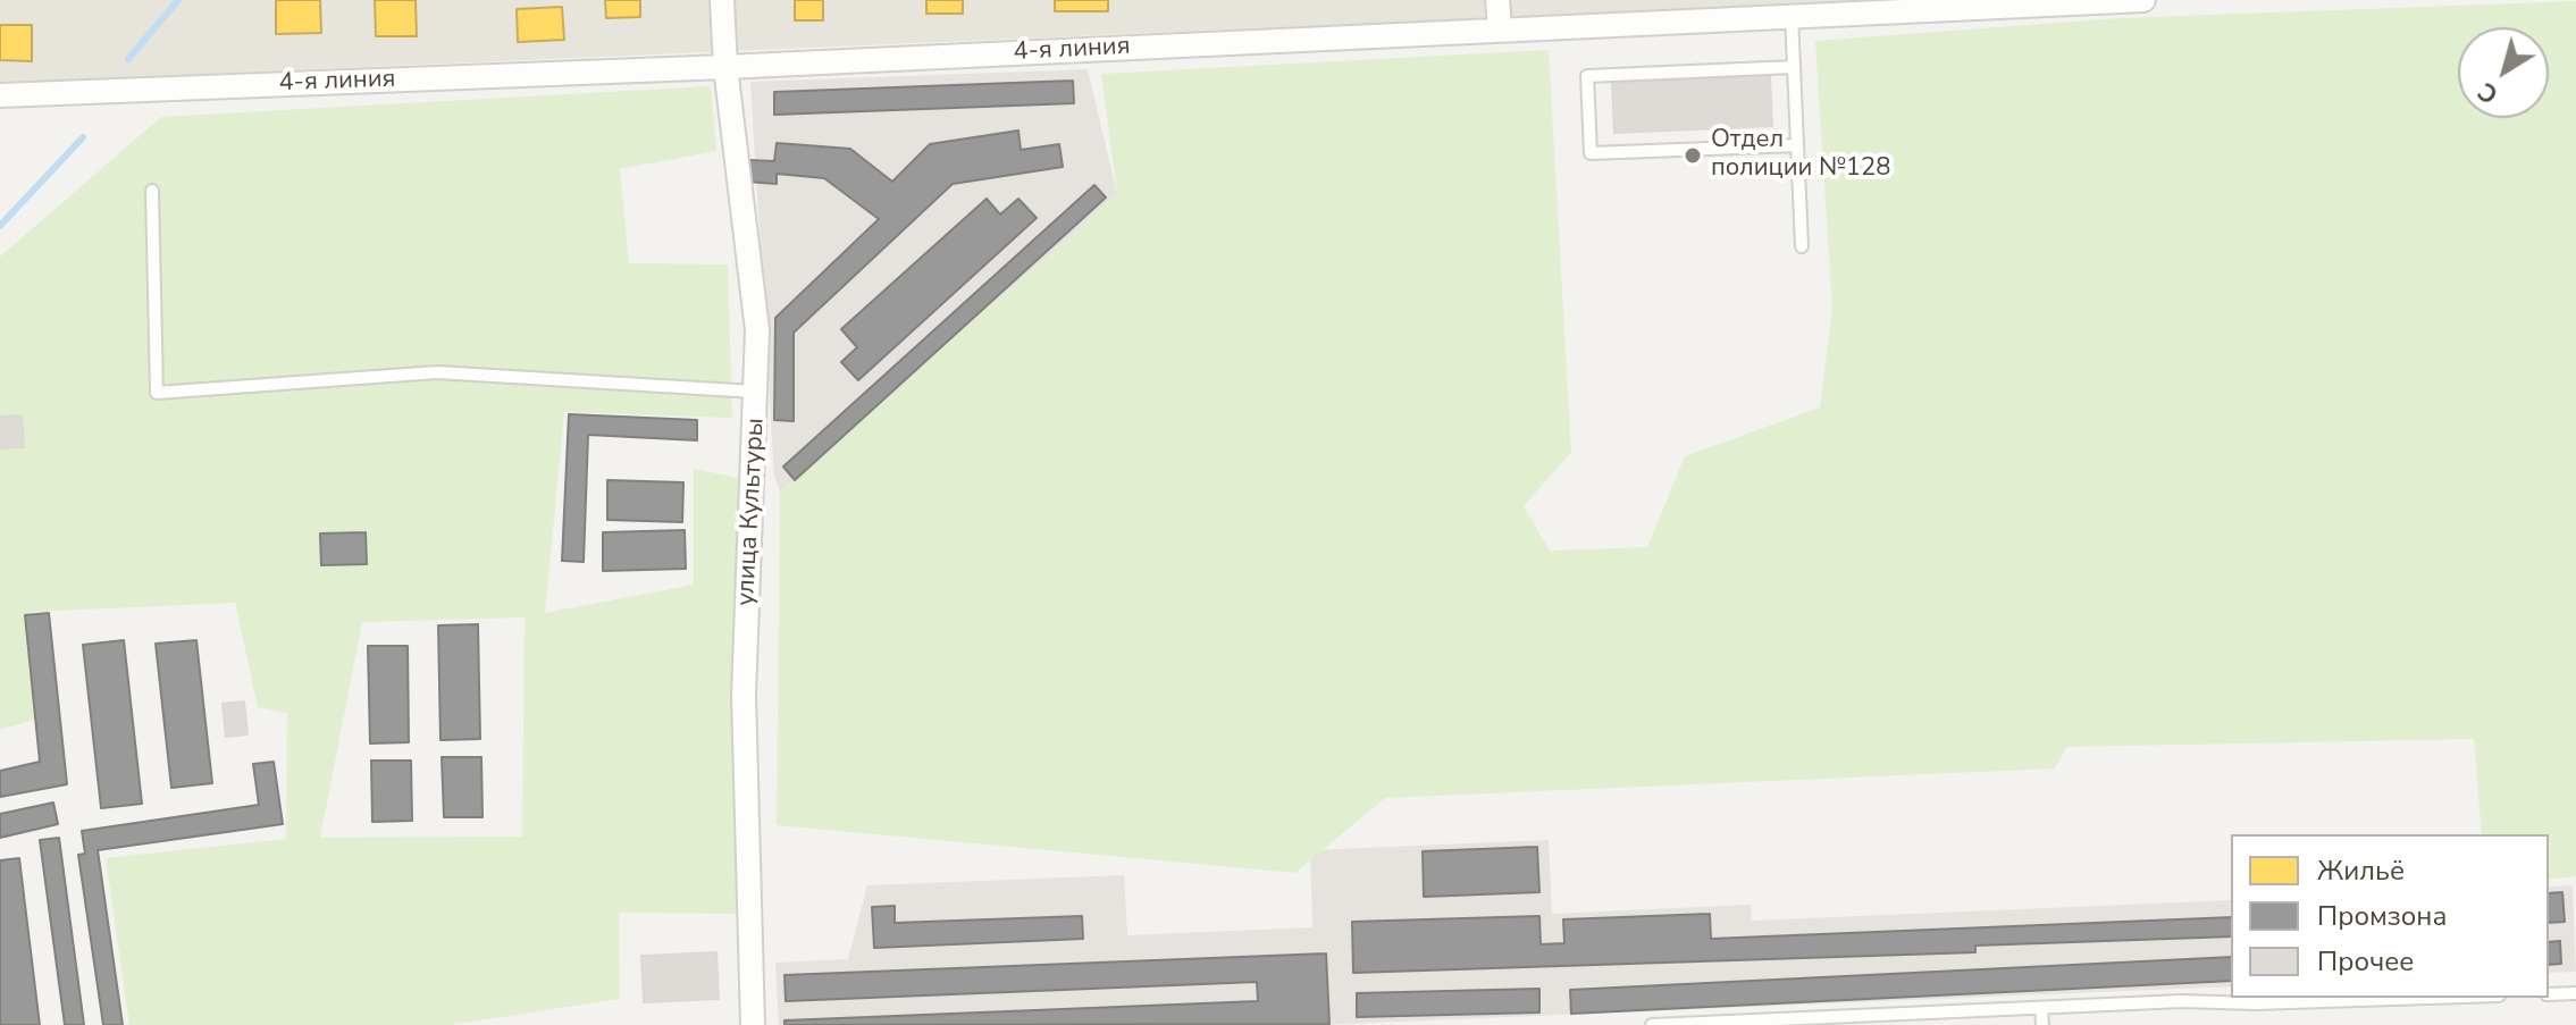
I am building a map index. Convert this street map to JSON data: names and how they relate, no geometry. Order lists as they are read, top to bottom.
{
  "streets": {
    "street": ["4-я линия", "улица Культуры"]
  },
  "crossings": [
    ["4-я линия", "улица Культуры"]
  ],
  "places": ["Отдел полиции №128"],
  "legend": ["Жильё", "Промзона", "Прочее"],
  "north": "bottom left"
}
